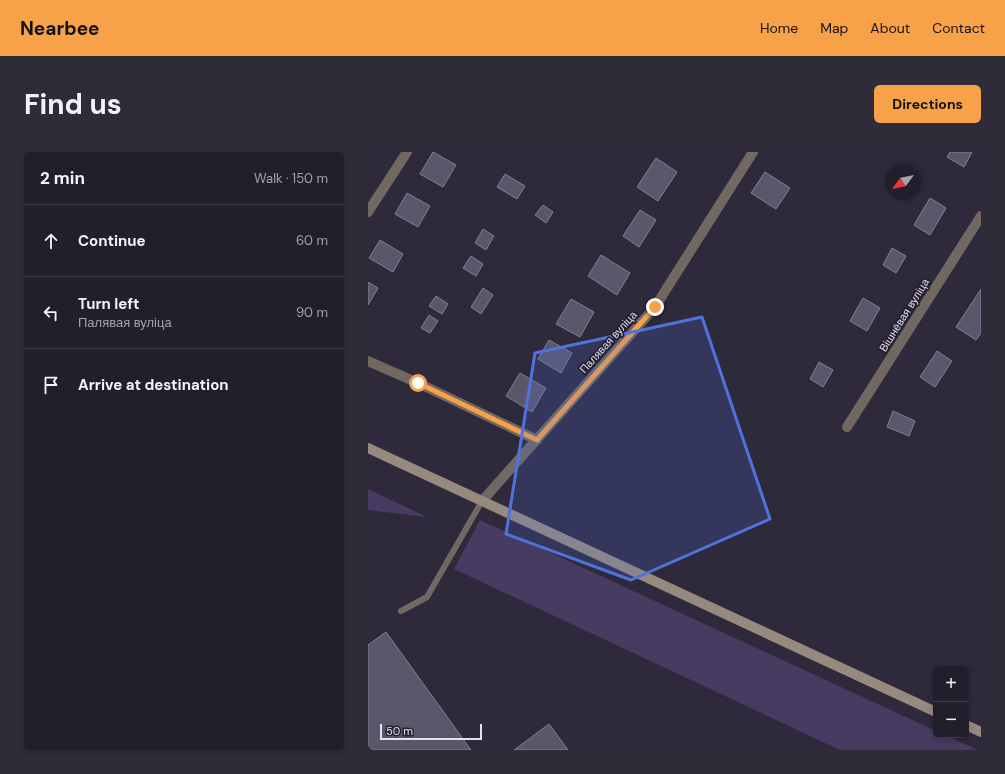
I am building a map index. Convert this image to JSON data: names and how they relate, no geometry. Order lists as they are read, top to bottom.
{
  "streets": {
    "street": ["Вішнёвая вуліца", "Палявая вуліца"]
  },
  "scale_bar": "50 m",
  "north": "bottom left",
  "page": {
    "header": "Nearbee",
    "nav": [
      "Home",
      "Map",
      "About",
      "Contact"
    ],
    "buttons": "Directions",
    "title": "Find us",
    "heading": ["2 min", "Walk · 150 m"],
    "list": [
      ["Continue", "60 m"],
      ["Turn left", "Палявая вуліца", "90 m"],
      "Arrive at destination"
    ],
    "map_buttons": ["+", "−"],
    "scale": "50 m"
  }
}
